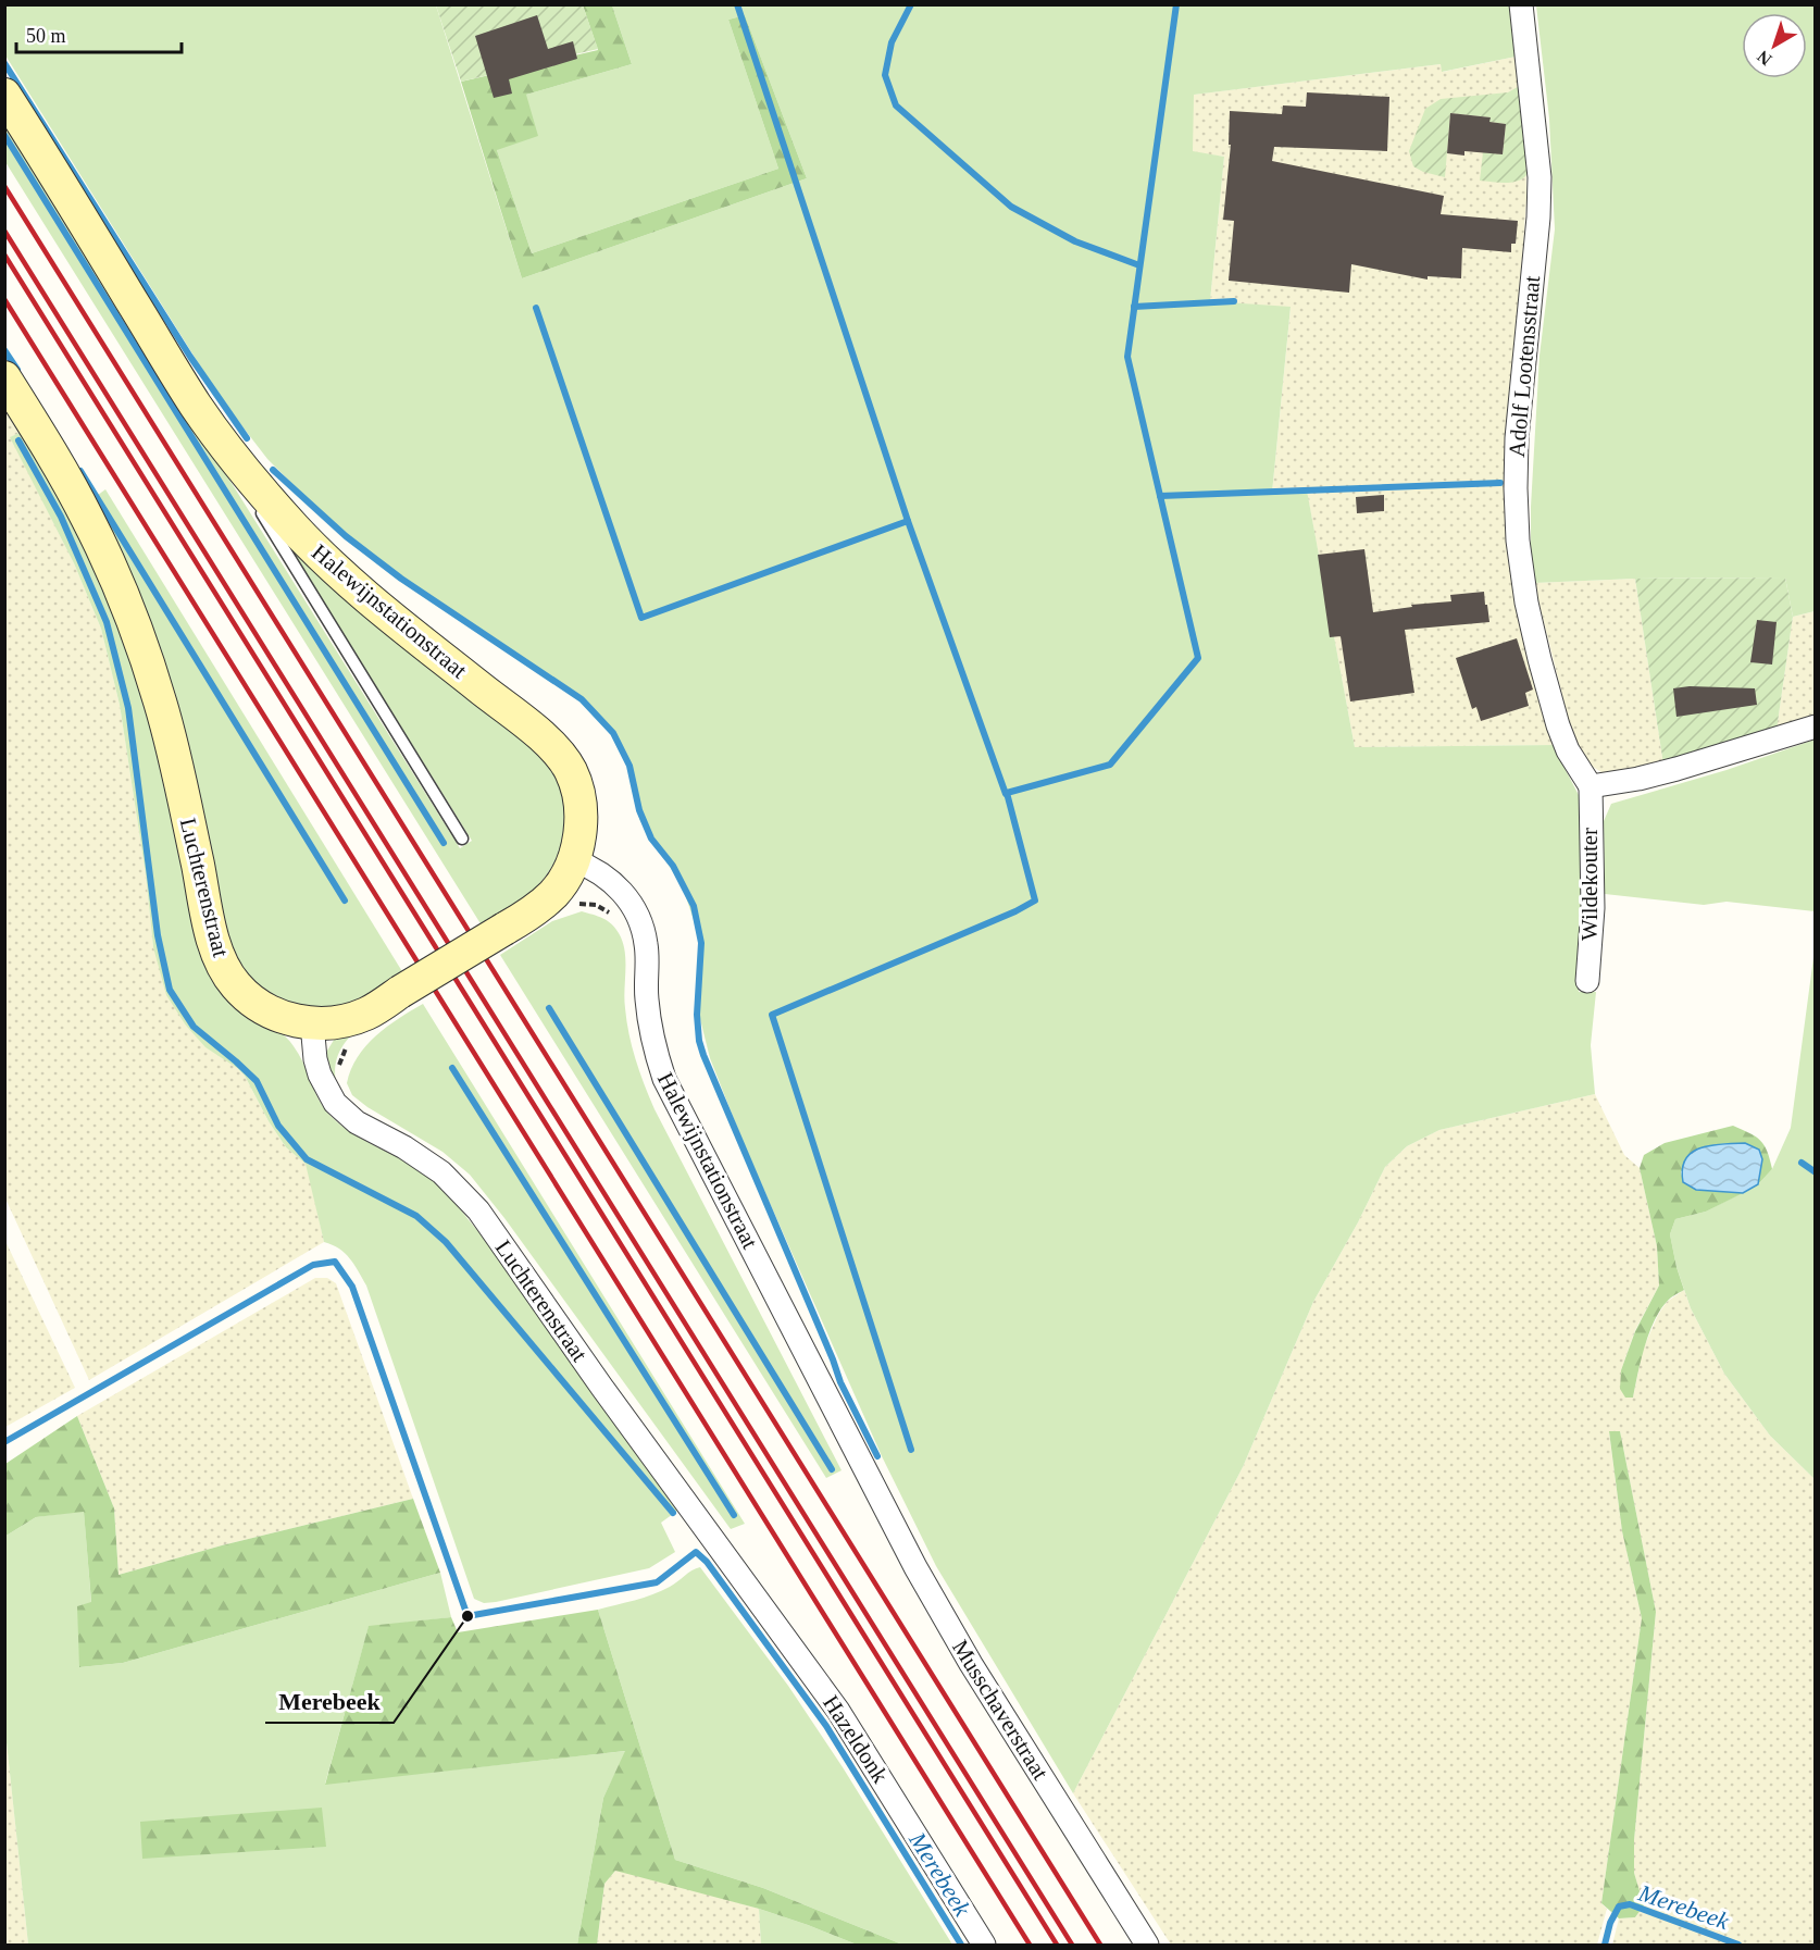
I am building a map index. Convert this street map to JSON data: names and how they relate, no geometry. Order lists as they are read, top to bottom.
{
  "streets": {
    "street": [
      "Adolf Lootensstraat",
      "Halewijnstationstraat",
      "Wildekouter",
      "Luchterenstraat",
      "Musschaverstraat",
      "Hazeldonk"
    ]
  },
  "crossings": [
    ["Adolf Lootensstraat", "Wildekouter"],
    ["Halewijnstationstraat", "Luchterenstraat"],
    ["Halewijnstationstraat", "Musschaverstraat"],
    ["Luchterenstraat", "Hazeldonk"]
  ],
  "water": ["Merebeek"],
  "places": ["Merebeek"],
  "scale_bar": "50 m",
  "north": "bottom left"
}
